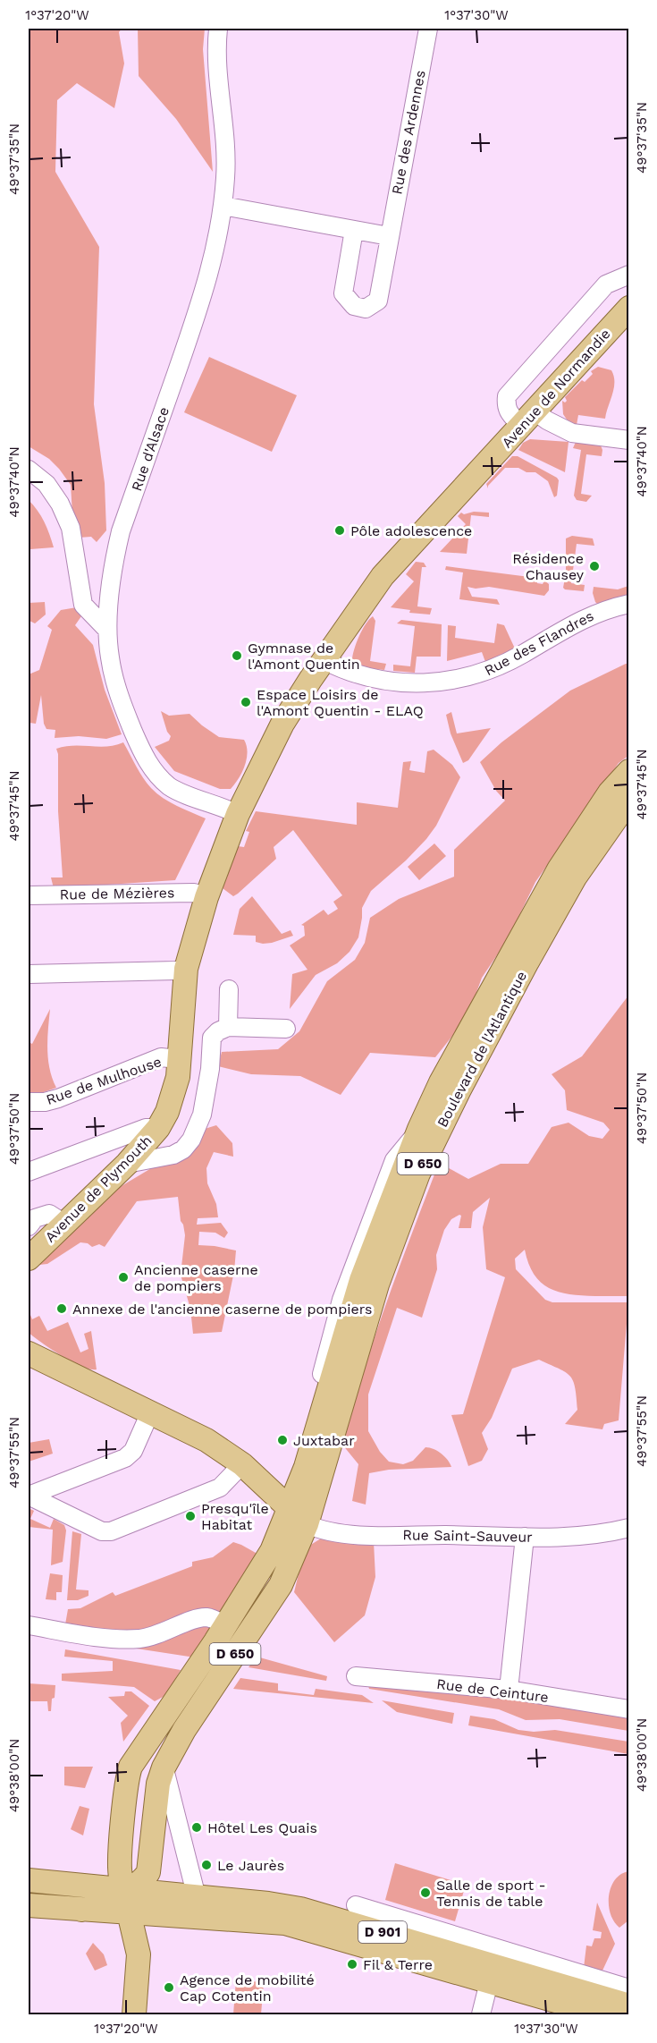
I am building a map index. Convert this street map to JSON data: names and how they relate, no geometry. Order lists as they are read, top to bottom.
{
  "streets": {
    "main road": [
      "Avenue de Normandie",
      "Boulevard de l'Atlantique",
      "D 650",
      "Avenue de Plymouth",
      "D 901"
    ],
    "street": [
      "Rue des Ardennes",
      "Rue d'Alsace",
      "Rue des Flandres",
      "Rue de Mézières",
      "Rue de Mulhouse",
      "Rue Saint-Sauveur",
      "Rue de Ceinture"
    ]
  },
  "crossings": [
    ["Avenue de Normandie", "Rue d'Alsace"],
    ["Avenue de Normandie", "Rue des Flandres"],
    ["Avenue de Normandie", "Rue de Mézières"],
    ["Avenue de Normandie", "Avenue de Plymouth"],
    ["Rue de Mézières", "Avenue de Plymouth"],
    ["Boulevard de l'Atlantique", "D 650"],
    ["Boulevard de l'Atlantique", "Rue Saint-Sauveur"],
    ["Rue de Mulhouse", "Avenue de Plymouth"],
    ["D 650", "Rue Saint-Sauveur"],
    ["D 650", "D 901"]
  ],
  "places": [
    "Pôle adolescence",
    "Résidence Chausey",
    "Gymnase de l'Amont Quentin",
    "Espace Loisirs de l'Amont Quentin - ELAQ",
    "Ancienne caserne de pompiers",
    "Annexe de l'ancienne caserne de pompiers",
    "Juxtabar",
    "Presqu'île Habitat",
    "Hôtel Les Quais",
    "Le Jaurès",
    "Salle de sport - Tennis de table",
    "Fil & Terre",
    "Agence de mobilité Cap Cotentin"
  ],
  "coordinates": [
    "1°37'20\"W",
    "1°37'30\"W",
    "49°37'35\"N",
    "49°37'40\"N",
    "49°37'45\"N",
    "49°37'50\"N",
    "49°37'55\"N",
    "49°38'00\"N"
  ]
}
